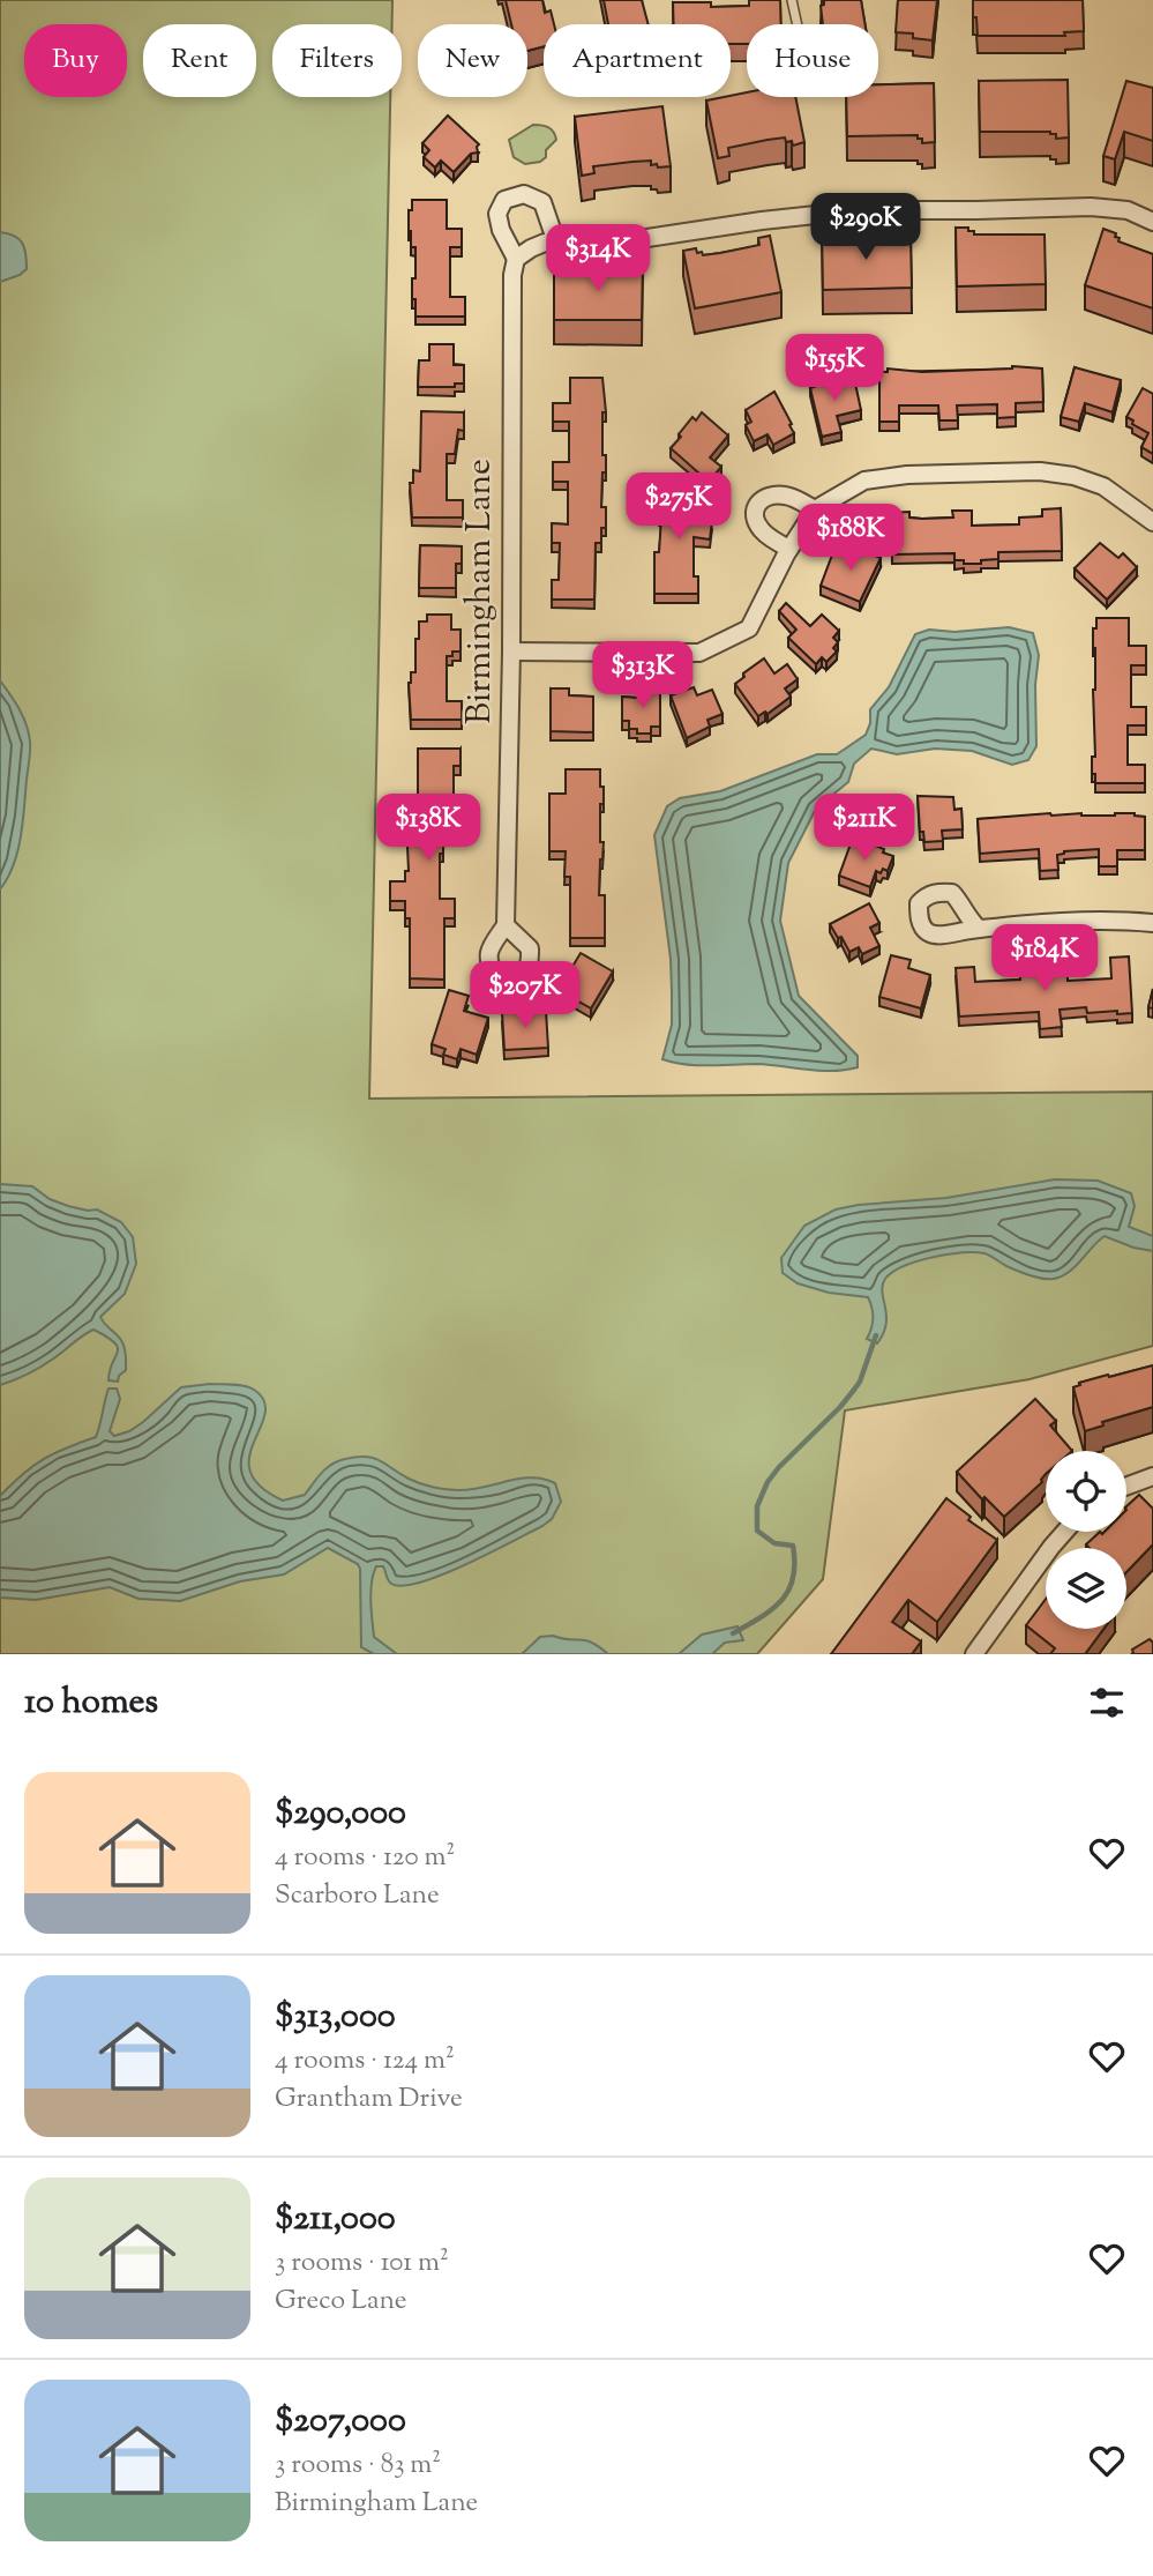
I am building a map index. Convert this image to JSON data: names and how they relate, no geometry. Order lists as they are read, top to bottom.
{
  "streets": {
    "street": ["Birmingham Lane"]
  },
  "page": {
    "chip": [
      "Buy",
      "Rent",
      "Filters",
      "New",
      "Apartment",
      "House"
    ],
    "price": [
      "$290K",
      "$314K",
      "$155K",
      "$275K",
      "$188K",
      "$313K",
      "$138K",
      "$211K",
      "$184K",
      "$207K"
    ],
    "heading": "10 homes",
    "list": [
      {
        "name": "$290,000",
        "note": "4 rooms · 120 m² · Scarboro Lane"
      },
      {
        "name": "$313,000",
        "note": "4 rooms · 124 m² · Grantham Drive"
      },
      {
        "name": "$211,000",
        "note": "3 rooms · 101 m² · Greco Lane"
      },
      {
        "name": "$207,000",
        "note": "3 rooms · 83 m² · Birmingham Lane"
      }
    ]
  }
}
